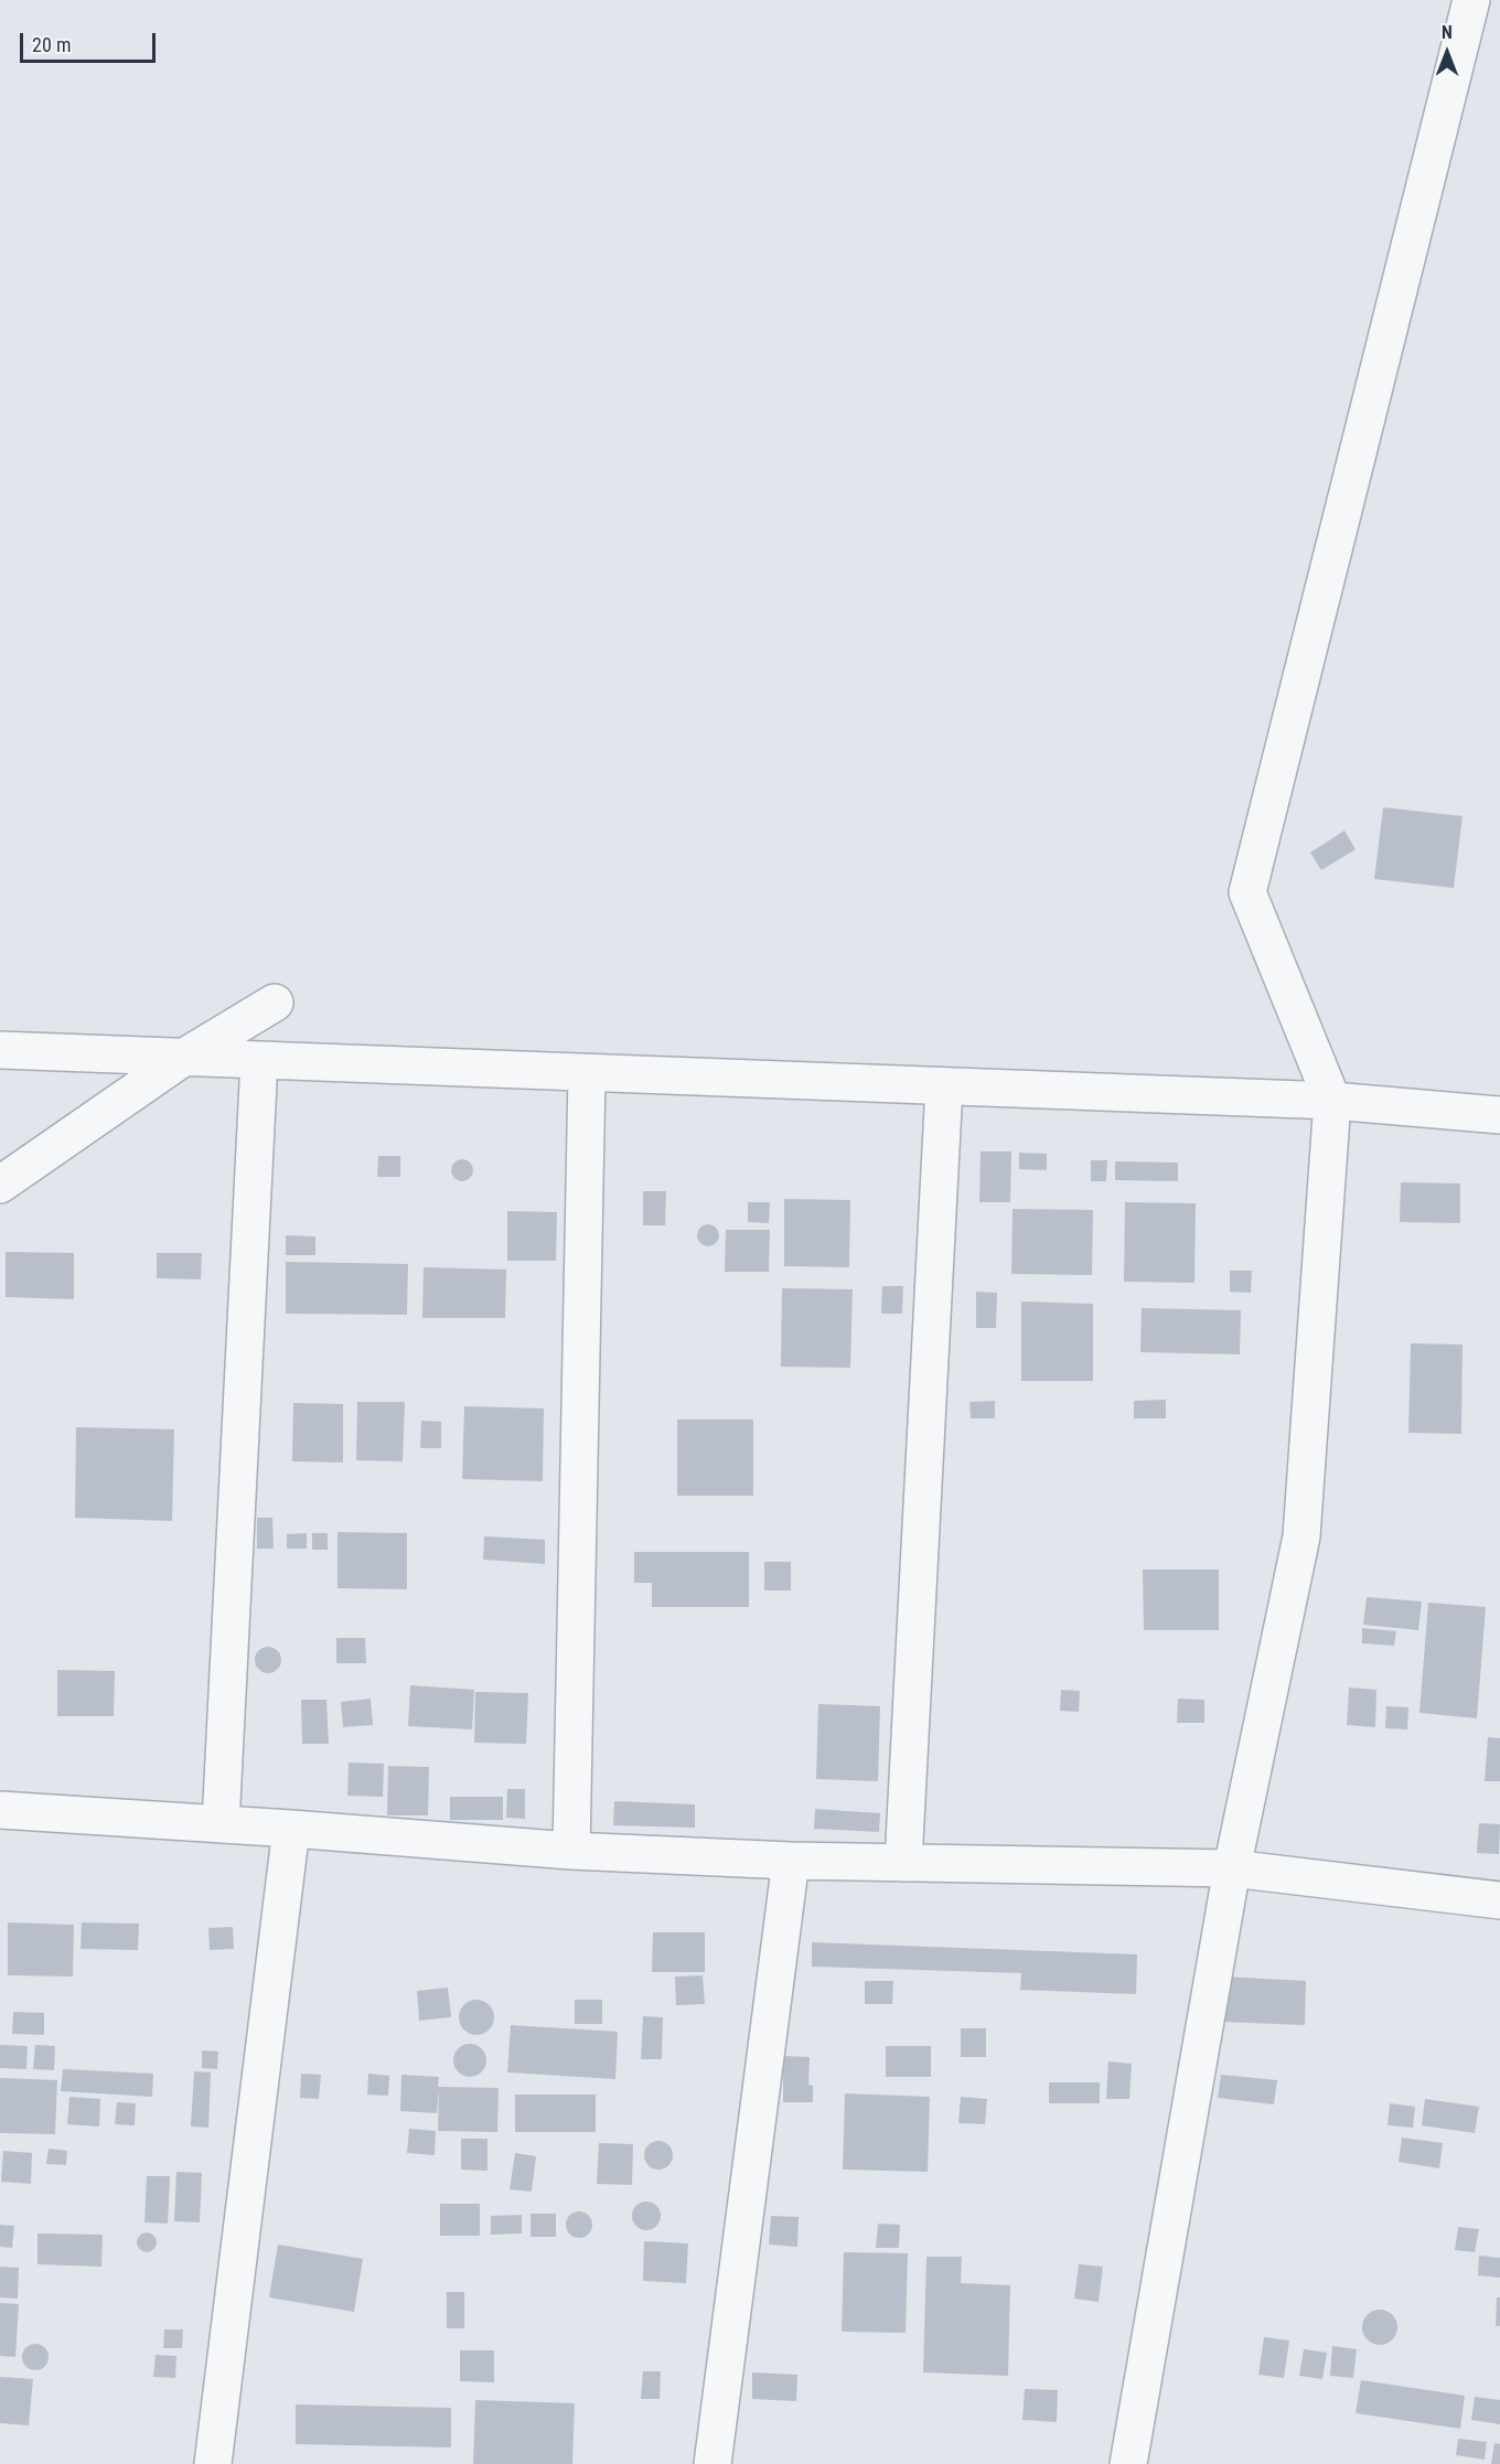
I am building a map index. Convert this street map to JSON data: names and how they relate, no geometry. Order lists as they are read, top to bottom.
{
  "scale_bar": "20 m",
  "north": "top"
}
